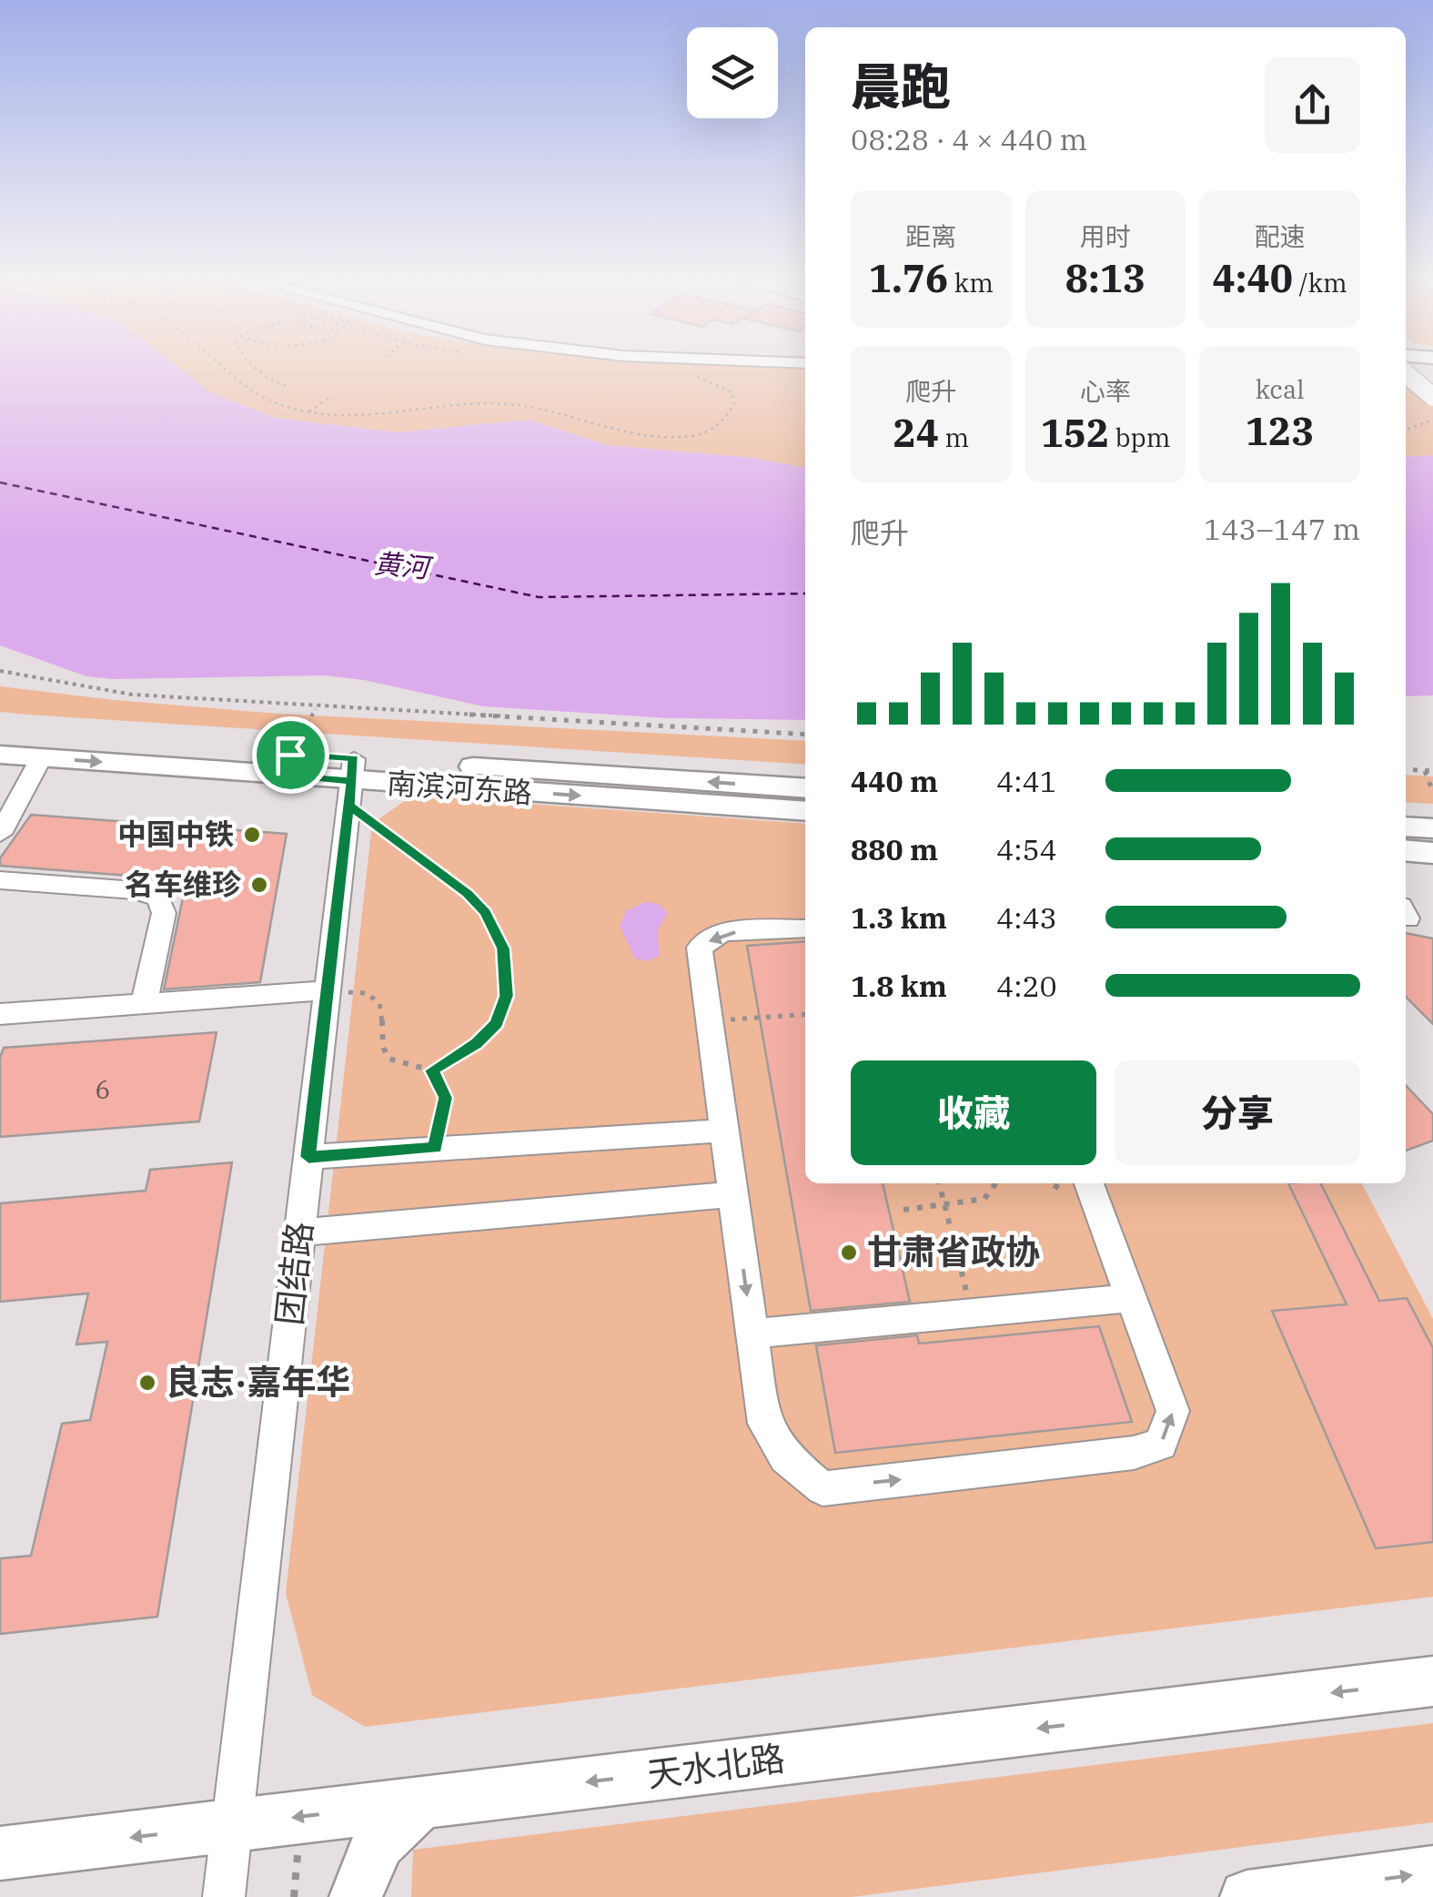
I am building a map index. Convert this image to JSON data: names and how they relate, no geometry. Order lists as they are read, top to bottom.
{
  "streets": {
    "main road": ["南滨河东路", "天水北路"],
    "street": ["团结路"]
  },
  "crossings": [
    ["南滨河东路", "团结路"],
    ["团结路", "天水北路"]
  ],
  "one_way": ["天水北路"],
  "water": ["黄河"],
  "places": [
    "中国中铁",
    "名车维珍",
    "甘肃省政协",
    "良志·嘉年华"
  ],
  "house_numbers": ["6"],
  "page": {
    "heading": ["晨跑", "08:28 · 4 × 440 m"],
    "stats": [
      ["距离", "1.76 km"],
      ["用时", "8:13"],
      ["配速", "4:40 /km"],
      ["爬升", "24 m"],
      ["心率", "152 bpm"],
      ["kcal", "123"]
    ],
    "chart": ["爬升", "143–147 m"],
    "list": [
      {
        "name": "440 m",
        "note": "4:41"
      },
      {
        "name": "880 m",
        "note": "4:54"
      },
      {
        "name": "1.3 km",
        "note": "4:43"
      },
      {
        "name": "1.8 km",
        "note": "4:20"
      }
    ],
    "buttons": ["收藏", "分享"]
  }
}
